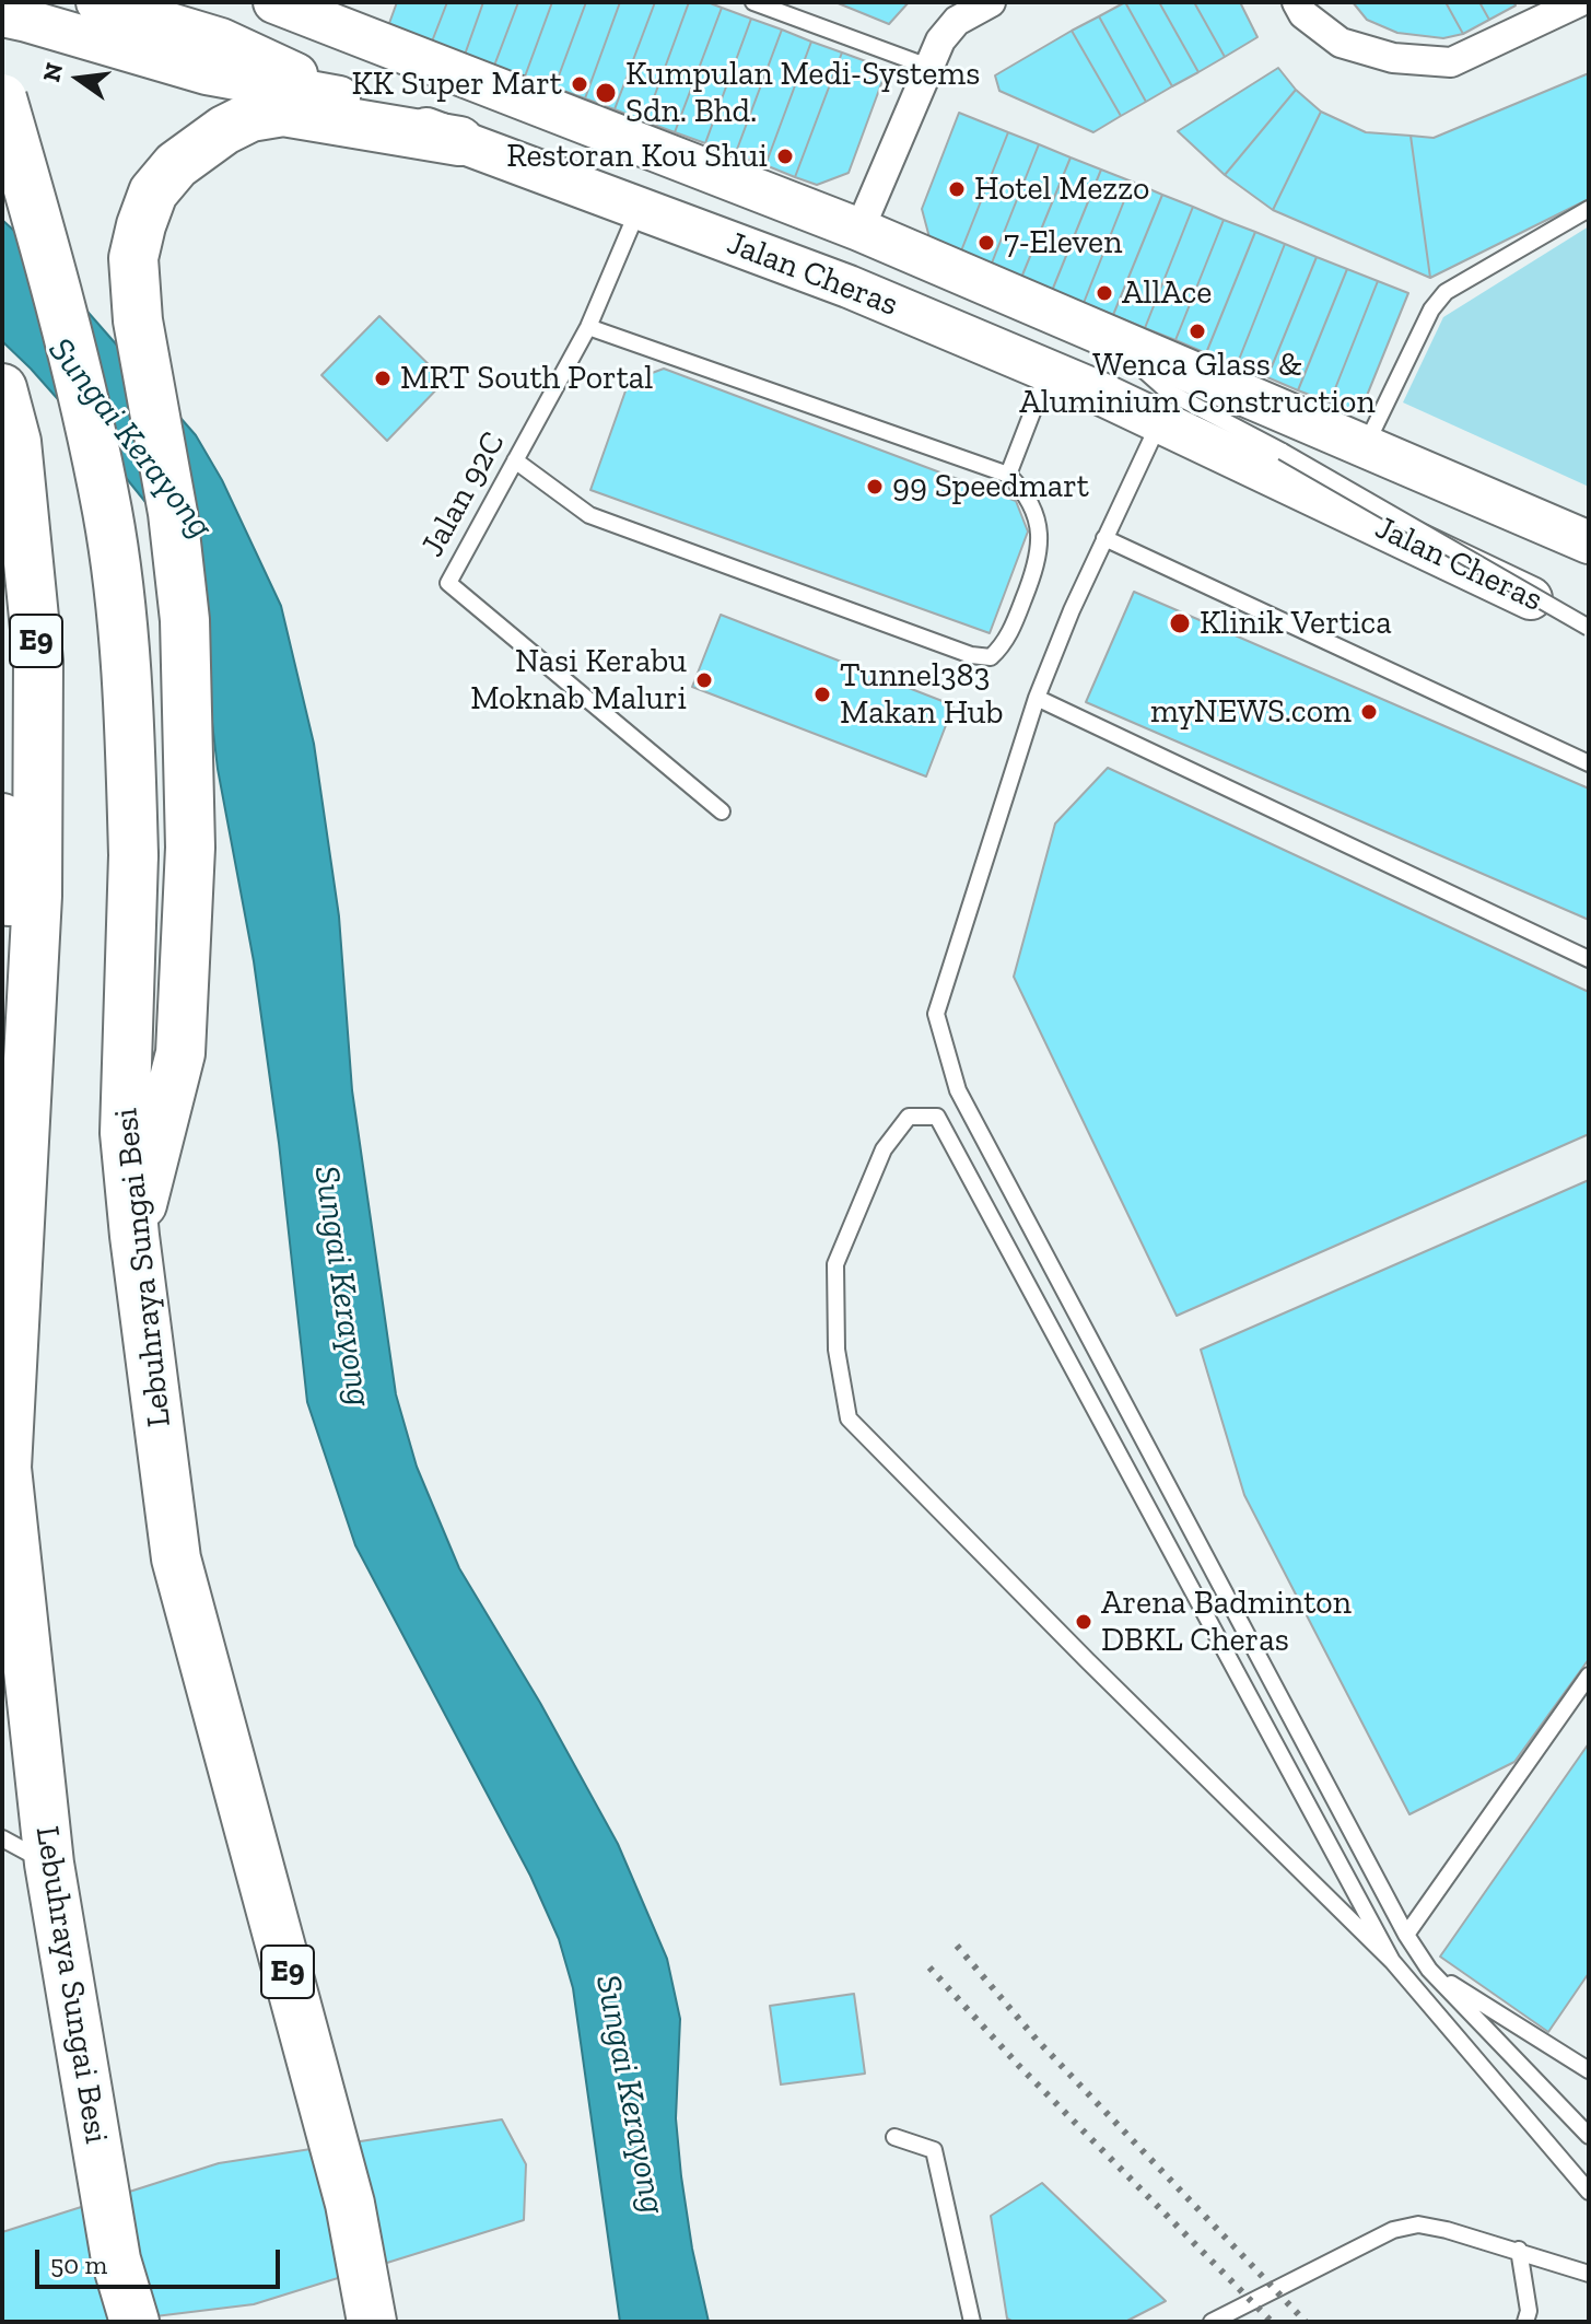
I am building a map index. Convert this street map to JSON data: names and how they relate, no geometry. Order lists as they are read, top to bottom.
{
  "streets": {
    "highway": ["E9", "Lebuhraya Sungai Besi"],
    "main road": ["Jalan Cheras"],
    "lane": ["Jalan 92C"]
  },
  "crossings": [
    ["Jalan Cheras", "Jalan 92C"]
  ],
  "water": ["Sungai Kerayong"],
  "places": [
    "KK Super Mart",
    "Kumpulan Medi-Systems Sdn. Bhd.",
    "Restoran Kou Shui",
    "Hotel Mezzo",
    "7-Eleven",
    "AllAce",
    "Wenca Glass & Aluminium Construction",
    "MRT South Portal",
    "99 Speedmart",
    "Klinik Vertica",
    "Nasi Kerabu Moknab Maluri",
    "Tunnel383 Makan Hub",
    "myNEWS.com",
    "Arena Badminton DBKL Cheras"
  ],
  "scale_bar": "50 m",
  "north": "left"
}
